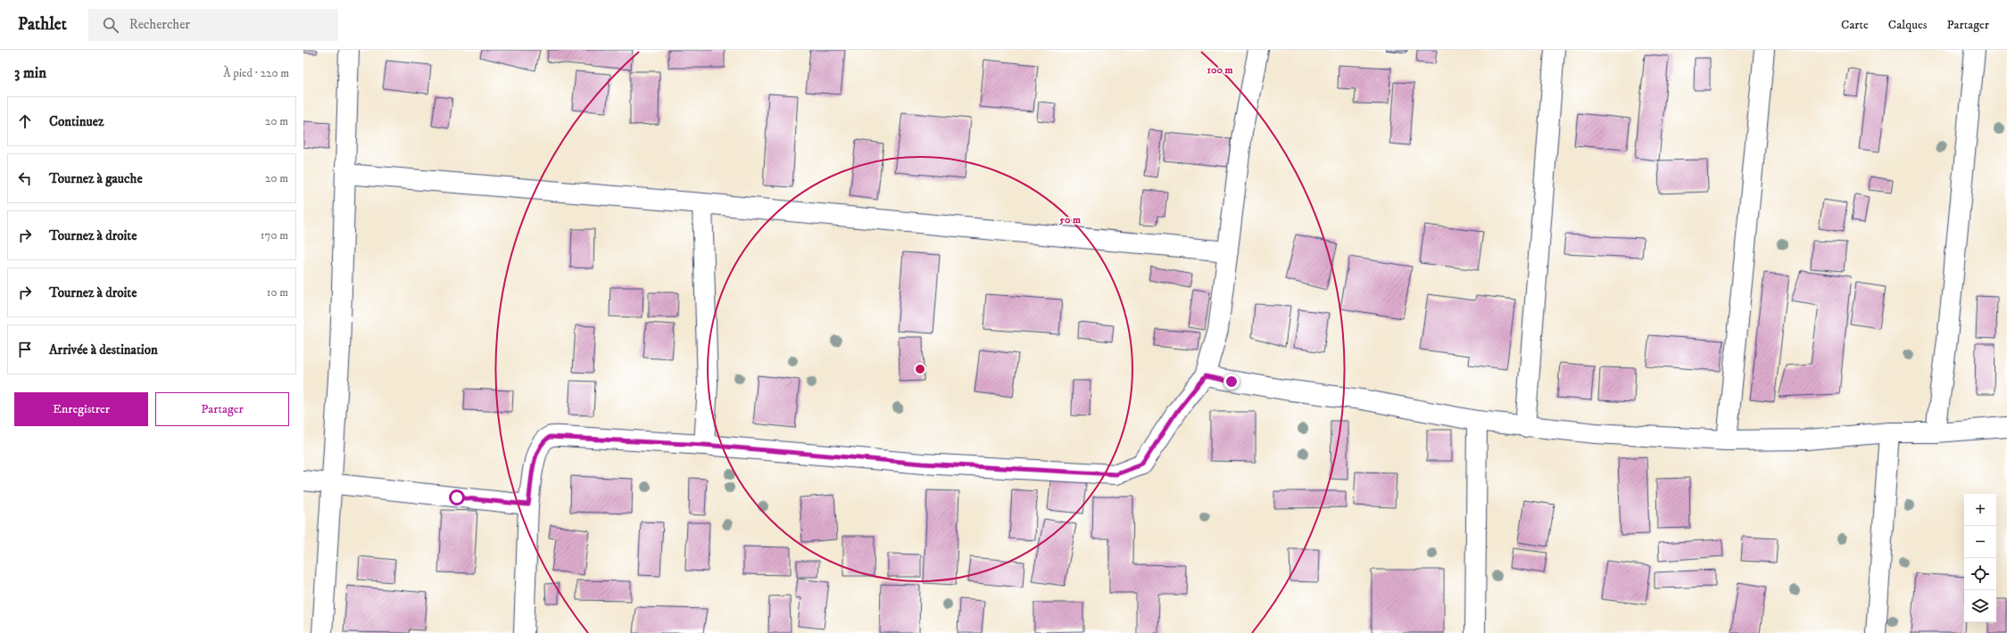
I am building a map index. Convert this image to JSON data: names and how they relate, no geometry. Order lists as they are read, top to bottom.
{
  "page": {
    "header": "Pathlet",
    "search": "Rechercher",
    "nav": ["Carte", "Calques", "Partager"],
    "heading": ["3 min", "À pied · 220 m"],
    "list": [
      ["Continuez", "20 m"],
      ["Tournez à gauche", "20 m"],
      ["Tournez à droite", "170 m"],
      ["Tournez à droite", "10 m"],
      "Arrivée à destination"
    ],
    "buttons": ["Enregistrer", "Partager"],
    "map_buttons": ["+", "−"]
  },
  "rings": ["100 m", "50 m"]
}
